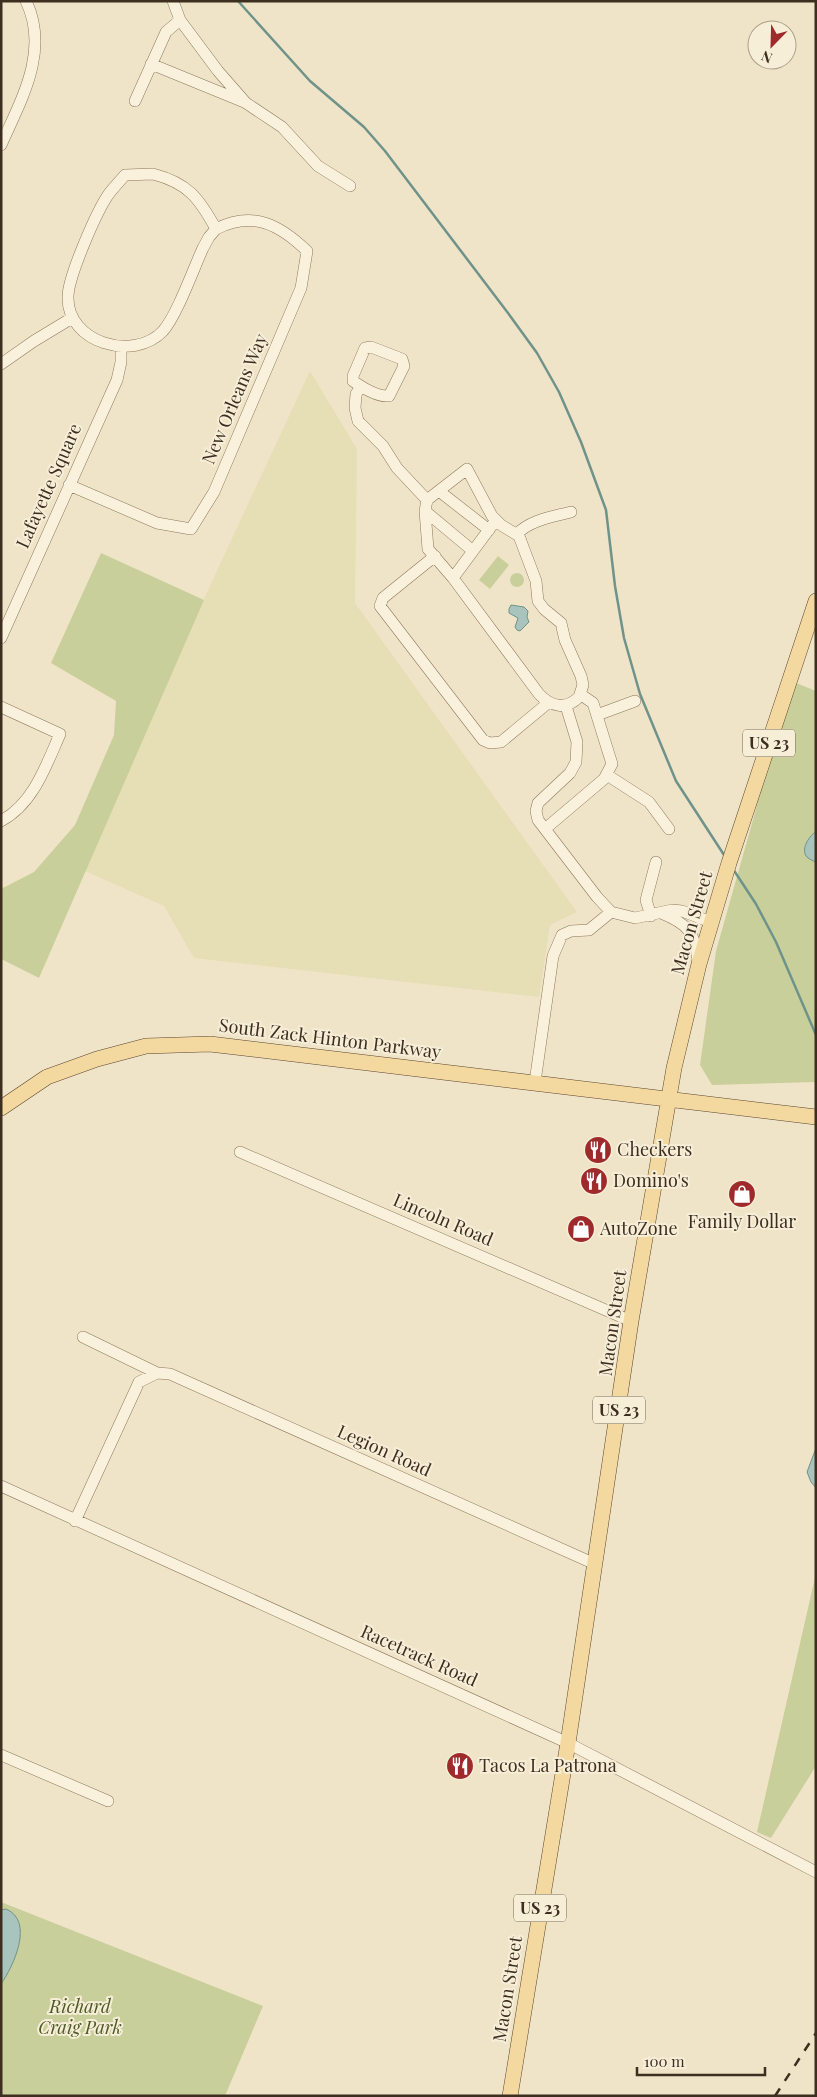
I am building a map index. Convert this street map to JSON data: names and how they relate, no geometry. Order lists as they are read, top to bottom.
{
  "streets": {
    "main road": ["US 23", "Macon Street", "South Zack Hinton Parkway"],
    "street": [
      "New Orleans Way",
      "Lafayette Square",
      "Lincoln Road",
      "Legion Road",
      "Racetrack Road"
    ]
  },
  "crossings": [
    ["New Orleans Way", "Lafayette Square"],
    ["Macon Street", "South Zack Hinton Parkway"],
    ["Macon Street", "Lincoln Road"],
    ["Macon Street", "Legion Road"],
    ["Macon Street", "Racetrack Road"]
  ],
  "parks": ["Richard Craig Park"],
  "places": {
    "restaurant": ["Checkers", "Domino's", "Tacos La Patrona"],
    "shop": ["Family Dollar", "AutoZone"]
  },
  "scale_bar": "100 m",
  "north": "bottom left"
}
